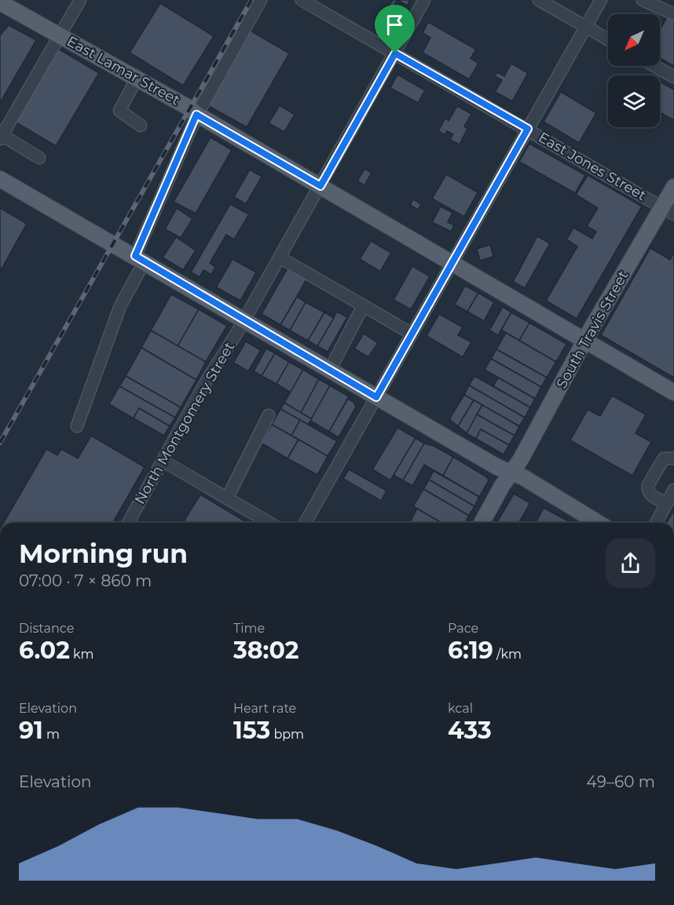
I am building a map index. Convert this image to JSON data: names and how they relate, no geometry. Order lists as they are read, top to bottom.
{
  "streets": {
    "main road": ["East Lamar Street", "South Travis Street"],
    "street": ["East Jones Street", "North Montgomery Street"]
  },
  "crossings": [
    ["East Lamar Street", "South Travis Street"],
    ["East Lamar Street", "North Montgomery Street"],
    ["East Jones Street", "South Travis Street"],
    ["East Jones Street", "North Montgomery Street"]
  ],
  "north": "bottom left",
  "page": {
    "heading": ["Morning run", "07:00 · 7 × 860 m"],
    "stats": [
      ["Distance", "6.02 km"],
      ["Time", "38:02"],
      ["Pace", "6:19 /km"],
      ["Elevation", "91 m"],
      ["Heart rate", "153 bpm"],
      ["kcal", "433"]
    ],
    "chart": ["Elevation", "49–60 m"]
  }
}
